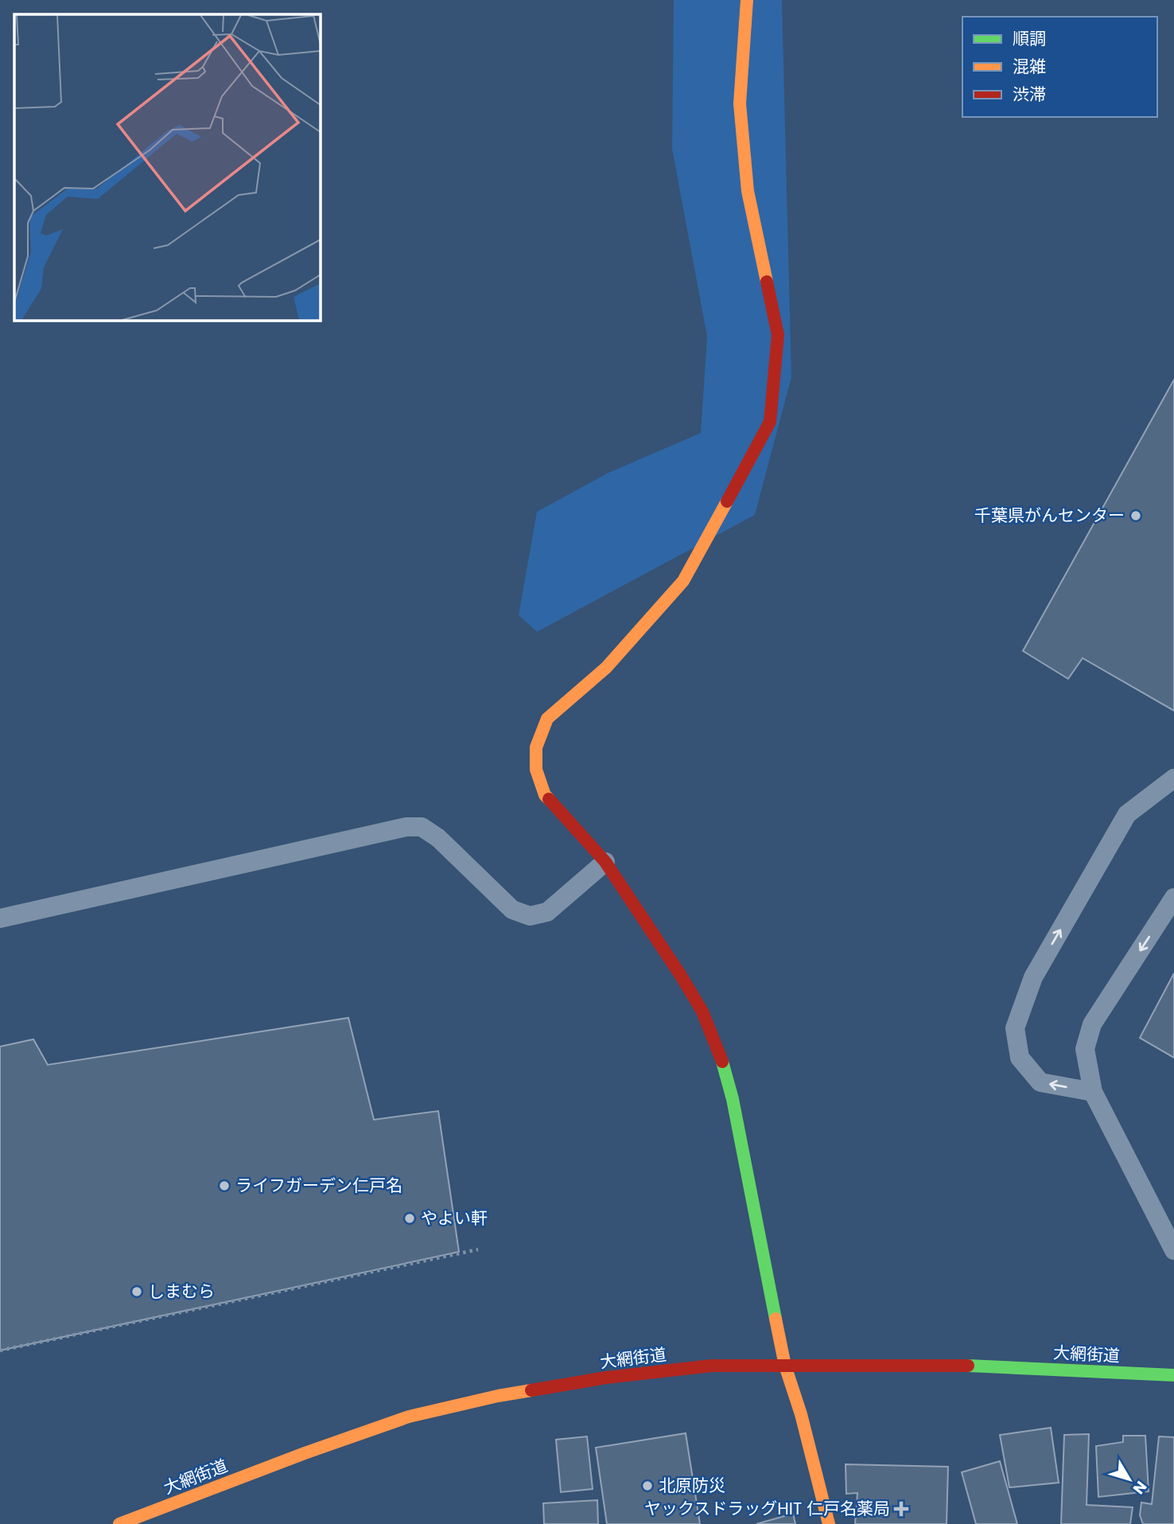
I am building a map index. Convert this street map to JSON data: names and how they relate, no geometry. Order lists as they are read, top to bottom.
{
  "streets": {
    "street": ["大網街道"]
  },
  "places": {
    "other": [
      "千葉県がんセンター",
      "ライフガーデン仁戸名",
      "やよい軒",
      "しまむら",
      "北原防災"
    ],
    "health": ["ヤックスドラッグHIT 仁戸名薬局"]
  },
  "legend": ["順調", "混雑", "渋滞"],
  "north": "bottom right"
}
